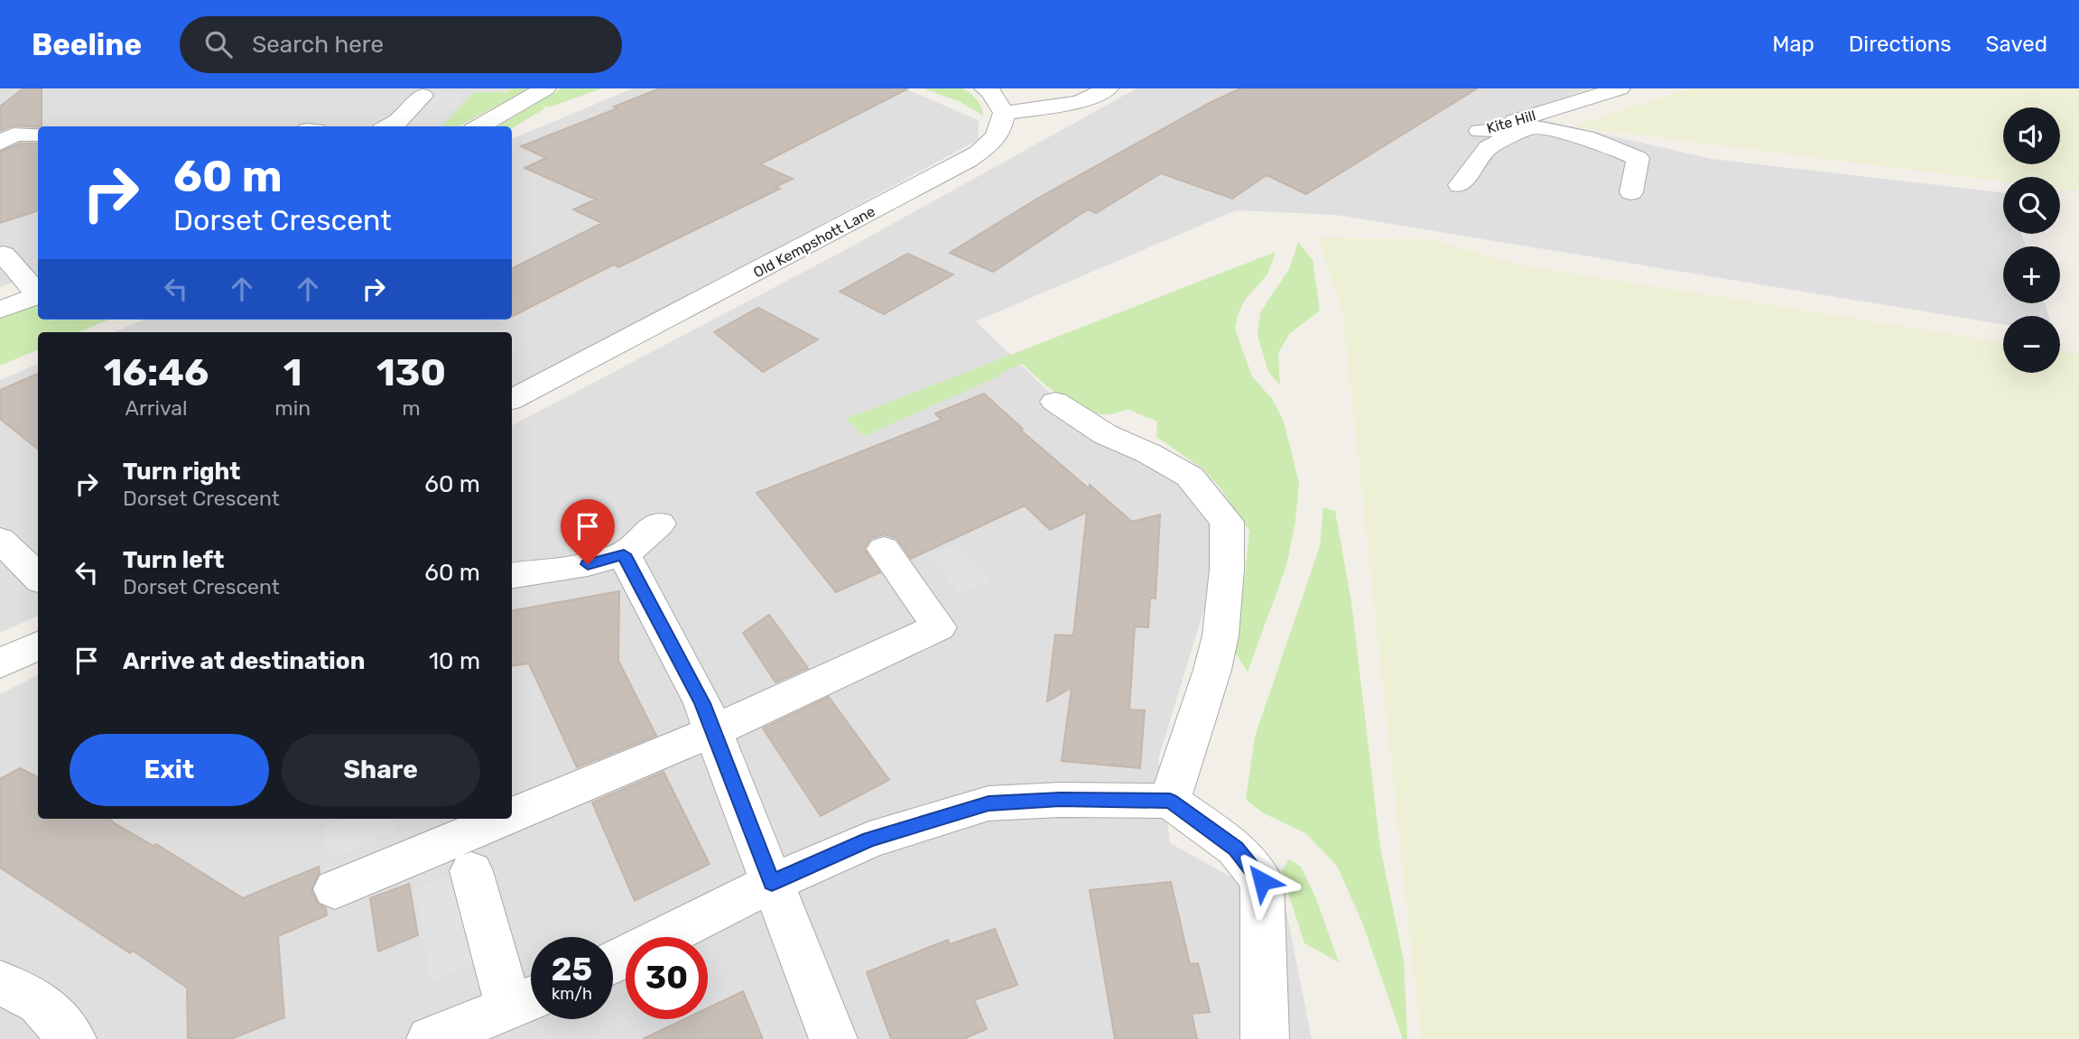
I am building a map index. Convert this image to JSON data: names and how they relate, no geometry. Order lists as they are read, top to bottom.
{
  "streets": {
    "street": ["Kite Hill", "Old Kempshott Lane"]
  },
  "page": {
    "header": "Beeline",
    "search": "Search here",
    "nav": ["Map", "Directions", "Saved"],
    "map_buttons": ["+", "−"],
    "turn": ["60 m", "Dorset Crescent"],
    "eta": [
      "16:46",
      "Arrival",
      "1",
      "min",
      "130",
      "m"
    ],
    "list": [
      {
        "name": "Turn right",
        "note": "Dorset Crescent",
        "value": "60 m"
      },
      {
        "name": "Turn left",
        "note": "Dorset Crescent",
        "value": "60 m"
      },
      {
        "name": "Arrive at destination",
        "value": "10 m"
      }
    ],
    "buttons": ["Exit", "Share"],
    "speed": "25 km/h",
    "limit": "30"
  }
}
